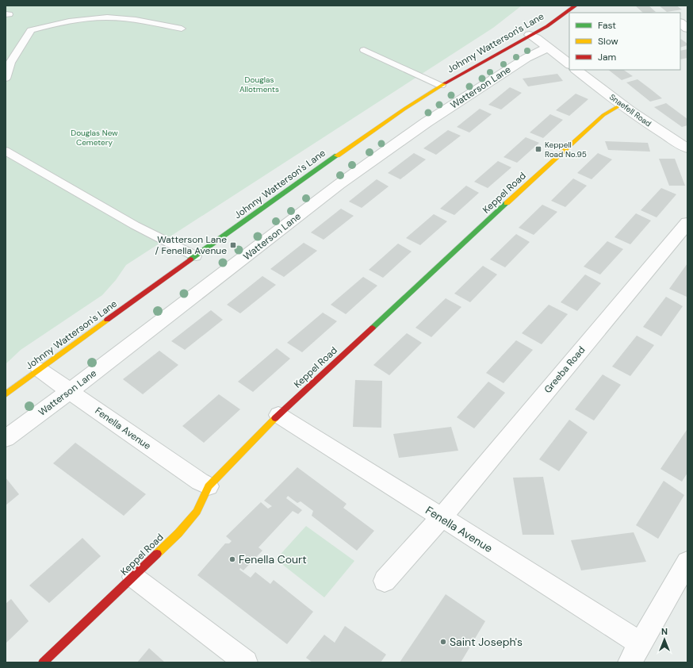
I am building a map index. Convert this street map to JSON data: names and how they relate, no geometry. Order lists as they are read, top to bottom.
{
  "streets": {
    "main road": ["Johnny Watterson's Lane", "Keppel Road"],
    "street": [
      "Watterson Lane",
      "Snaefell Road",
      "Greeba Road",
      "Fenella Avenue"
    ]
  },
  "crossings": [
    ["Johnny Watterson's Lane", "Fenella Avenue"],
    ["Watterson Lane", "Fenella Avenue"],
    ["Snaefell Road", "Keppel Road"],
    ["Keppel Road", "Fenella Avenue"],
    ["Greeba Road", "Fenella Avenue"]
  ],
  "parks": ["Douglas Allotments", "Douglas New Cemetery"],
  "places": {
    "transit": ["Keppell Road No.95", "Watterson Lane / Fenella Avenue"],
    "other": ["Fenella Court", "Saint Joseph's"]
  },
  "legend": ["Fast", "Slow", "Jam"],
  "north": "top"
}
